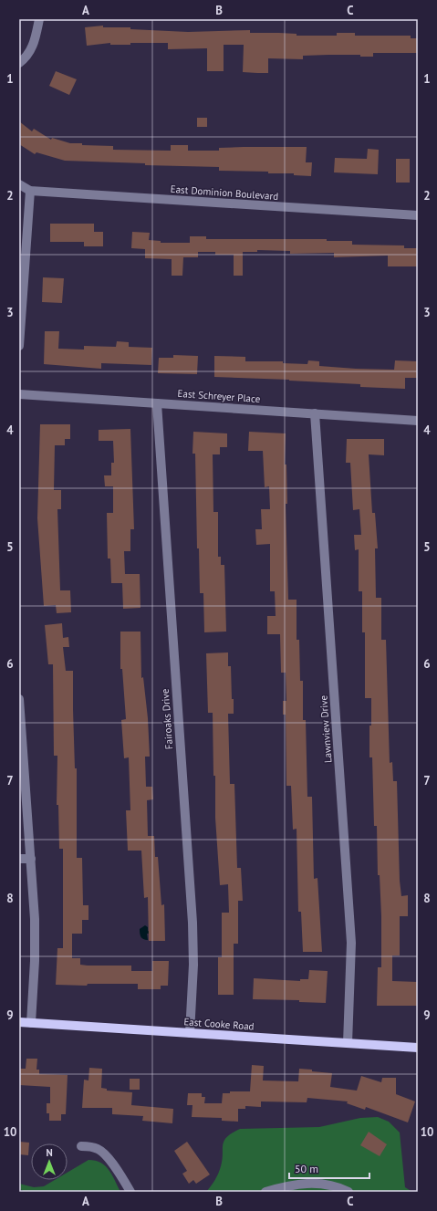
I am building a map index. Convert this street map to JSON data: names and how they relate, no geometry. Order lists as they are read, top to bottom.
{
  "streets": {
    "main road": ["East Cooke Road"],
    "street": [
      "East Dominion Boulevard",
      "East Schreyer Place",
      "Fairoaks Drive",
      "Lawnview Drive"
    ]
  },
  "crossings": [
    ["East Schreyer Place", "Fairoaks Drive"],
    ["East Schreyer Place", "Lawnview Drive"],
    ["Fairoaks Drive", "East Cooke Road"],
    ["Lawnview Drive", "East Cooke Road"]
  ],
  "scale_bar": "50 m",
  "north": "top",
  "grid": {
    "columns": ["A", "B", "C"],
    "rows": [
      "1",
      "2",
      "3",
      "4",
      "5",
      "6",
      "7",
      "8",
      "9",
      "10"
    ]
  }
}
